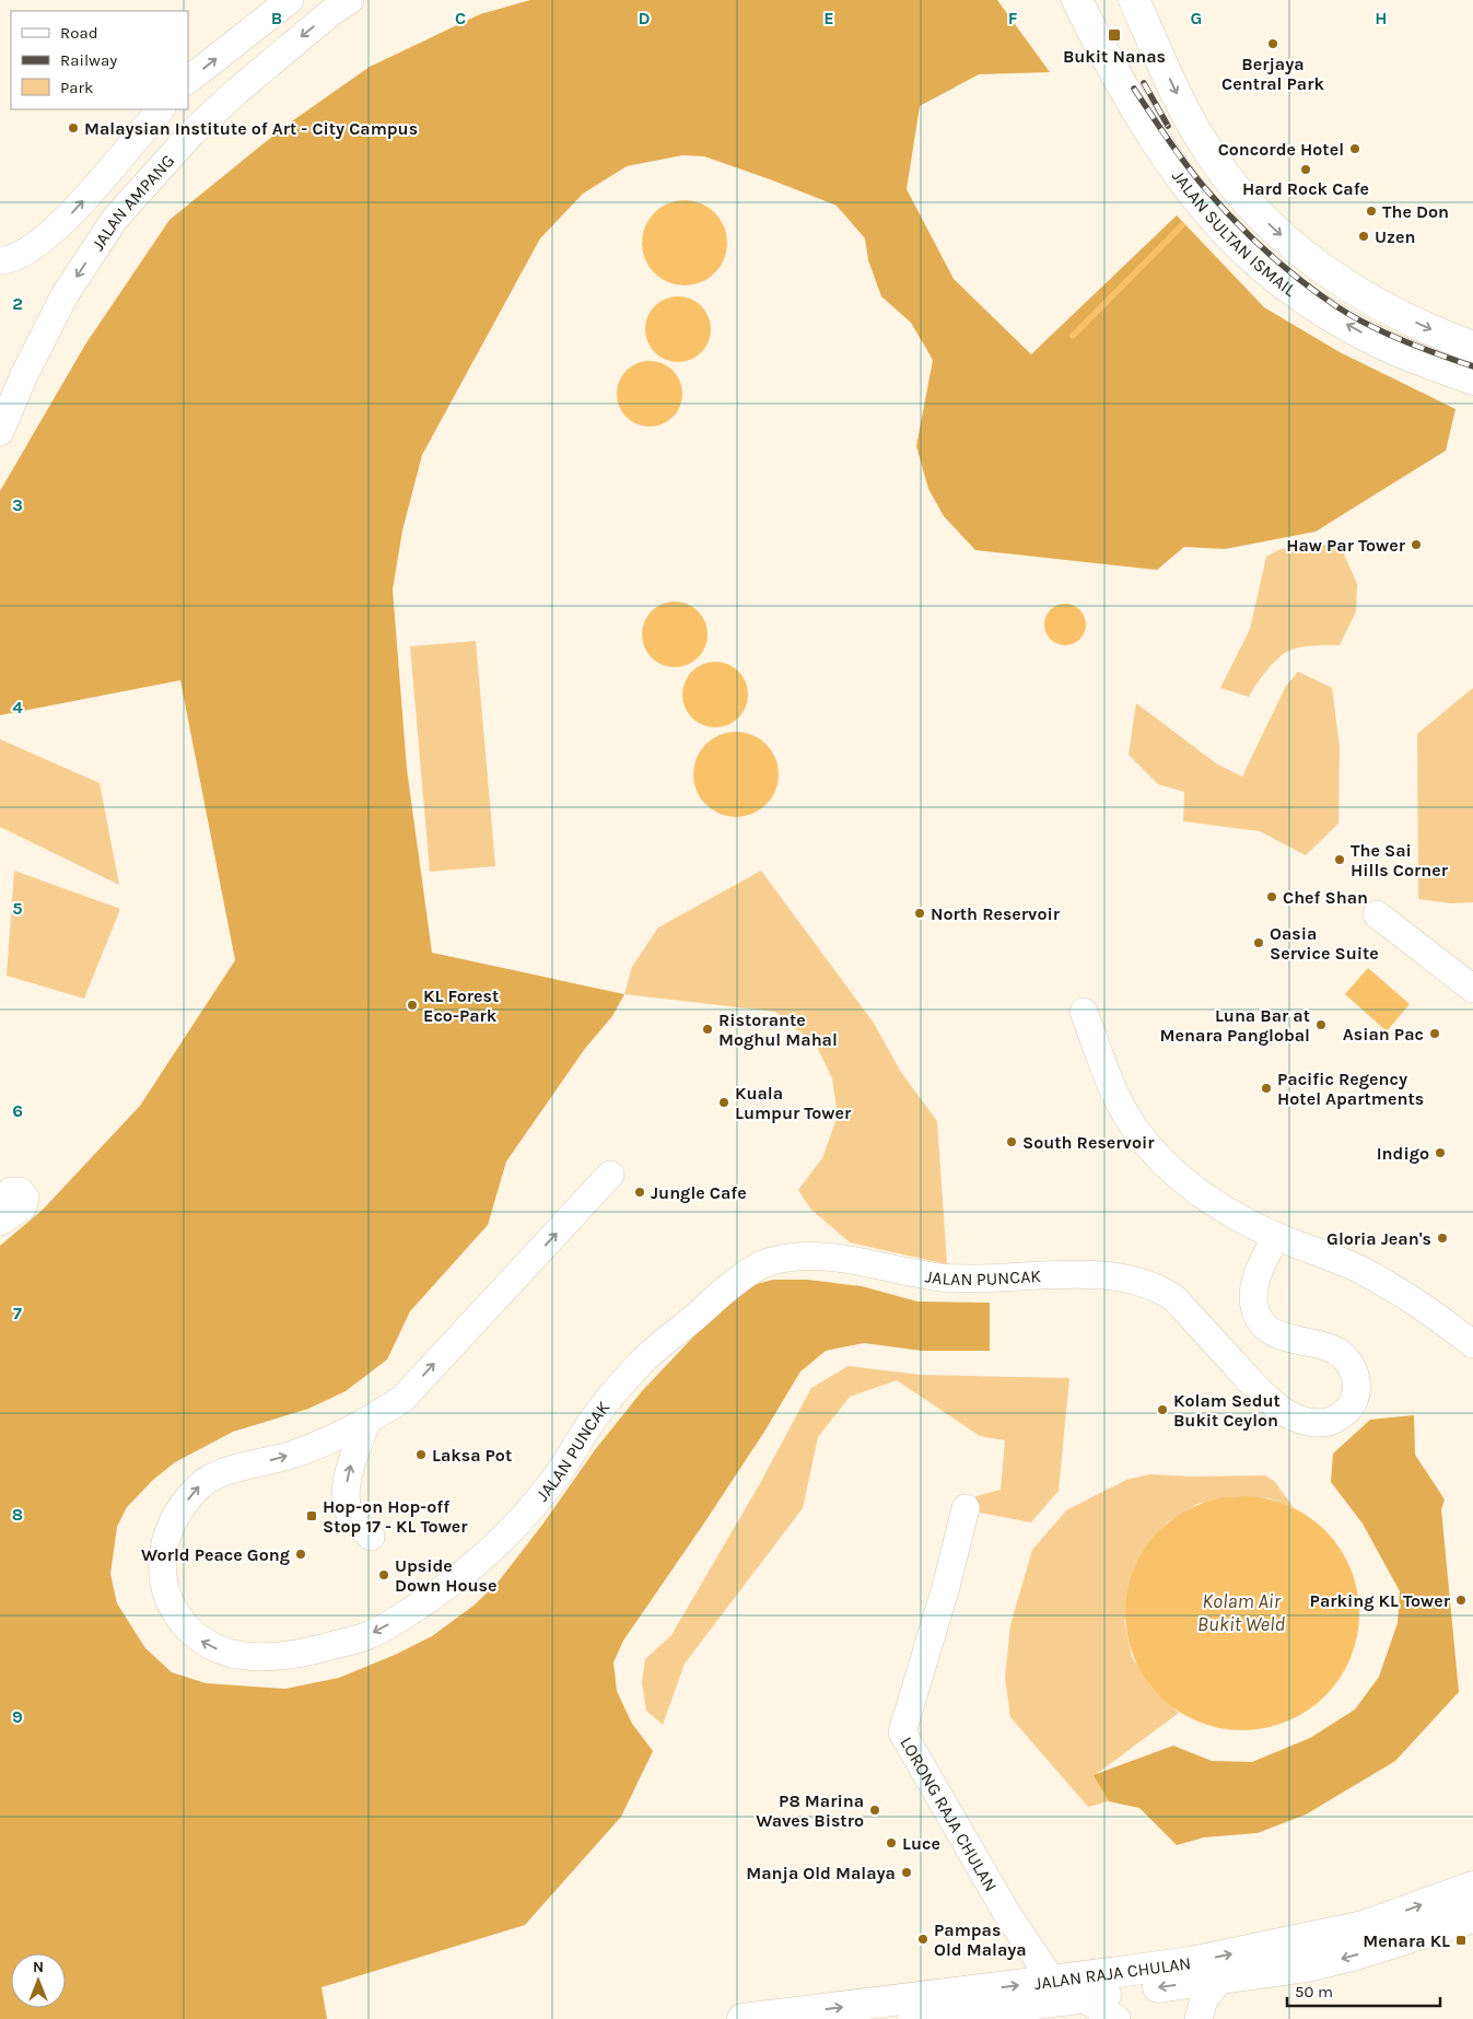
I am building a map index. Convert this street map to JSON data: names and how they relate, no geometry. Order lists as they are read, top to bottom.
{
  "streets": {
    "main road": ["JALAN SULTAN ISMAIL", "JALAN RAJA CHULAN"],
    "street": ["JALAN AMPANG", "JALAN PUNCAK", "LORONG RAJA CHULAN"]
  },
  "crossings": [
    ["LORONG RAJA CHULAN", "JALAN RAJA CHULAN"]
  ],
  "water": ["Kolam Air Bukit Weld"],
  "places": {
    "transit": ["Bukit Nanas", "Hop-on Hop-off Stop 17 - KL Tower", "Menara KL"],
    "other": [
      "Berjaya Central Park",
      "Malaysian Institute of Art - City Campus",
      "Concorde Hotel",
      "Hard Rock Cafe",
      "The Don",
      "Uzen",
      "Haw Par Tower",
      "The Sai Hills Corner",
      "Chef Shan",
      "North Reservoir",
      "Oasia Service Suite",
      "KL Forest Eco-Park",
      "Luna Bar at Menara Panglobal",
      "Ristorante Moghul Mahal",
      "Asian Pac",
      "Pacific Regency Hotel Apartments",
      "Kuala Lumpur Tower",
      "South Reservoir",
      "Indigo",
      "Jungle Cafe",
      "Gloria Jean's",
      "Kolam Sedut Bukit Ceylon",
      "Laksa Pot",
      "World Peace Gong",
      "Upside Down House",
      "Parking KL Tower",
      "P8 Marina Waves Bistro",
      "Luce",
      "Manja Old Malaya",
      "Pampas Old Malaya"
    ]
  },
  "legend": ["Road", "Railway", "Park"],
  "scale_bar": "50 m",
  "north": "top",
  "grid": {
    "columns": [
      "B",
      "C",
      "D",
      "E",
      "F",
      "G",
      "H"
    ],
    "rows": [
      "2",
      "3",
      "4",
      "5",
      "6",
      "7",
      "8",
      "9"
    ]
  }
}
